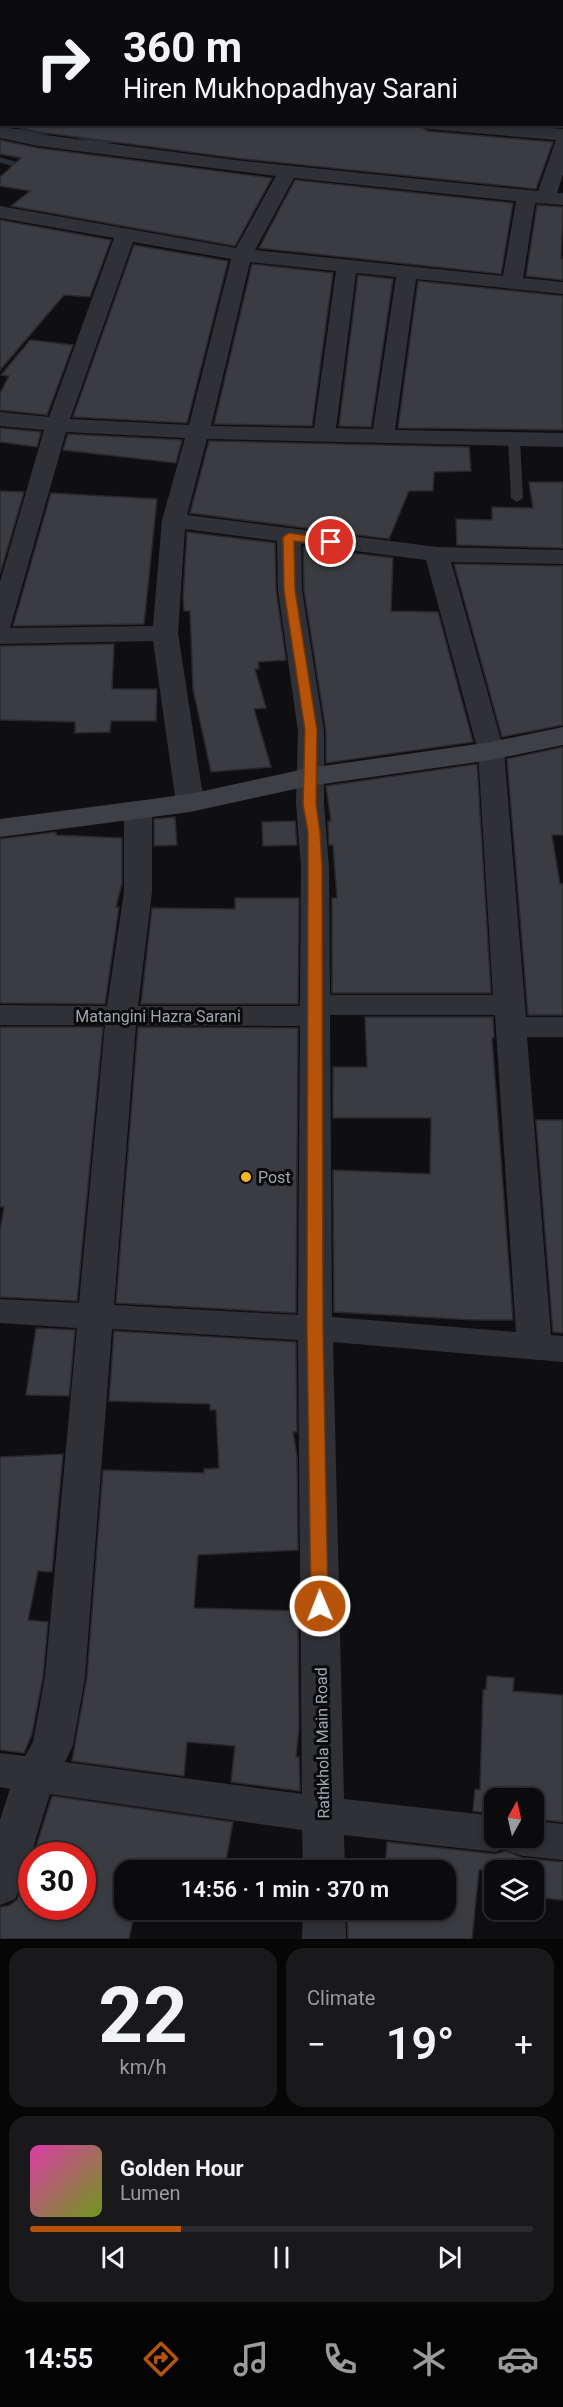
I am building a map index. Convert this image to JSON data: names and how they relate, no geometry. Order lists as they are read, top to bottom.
{
  "streets": {
    "street": ["Matangini Hazra Sarani", "Rathkhola Main Road"]
  },
  "crossings": [
    ["Matangini Hazra Sarani", "Rathkhola Main Road"]
  ],
  "places": ["Post"],
  "north": "top",
  "page": {
    "turn": ["360 m", "Hiren Mukhopadhyay Sarani"],
    "limit": "30",
    "trip": "14:56 · 1 min · 370 m",
    "tile": [
      ["22", "km/h"],
      "Climate"
    ],
    "heat": ["−", "19°", "+"],
    "song": ["Golden Hour", "Lumen"],
    "tabs": "14:55"
  }
}
